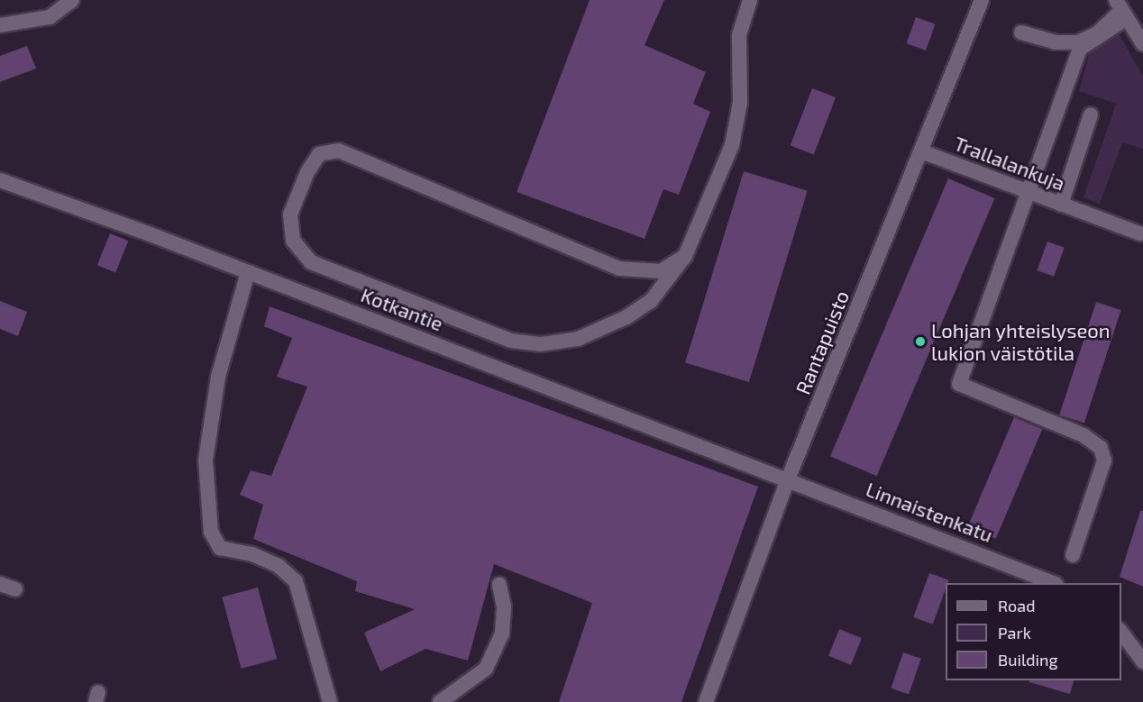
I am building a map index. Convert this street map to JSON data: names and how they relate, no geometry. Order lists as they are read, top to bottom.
{
  "streets": {
    "street": [
      "Trallalankuja",
      "Kotkantie",
      "Rantapuisto",
      "Linnaistenkatu"
    ]
  },
  "crossings": [
    ["Trallalankuja", "Rantapuisto"],
    ["Kotkantie", "Rantapuisto"],
    ["Kotkantie", "Linnaistenkatu"],
    ["Rantapuisto", "Linnaistenkatu"]
  ],
  "places": ["Lohjan yhteislyseon lukion väistötila"],
  "legend": ["Road", "Park", "Building"]
}
